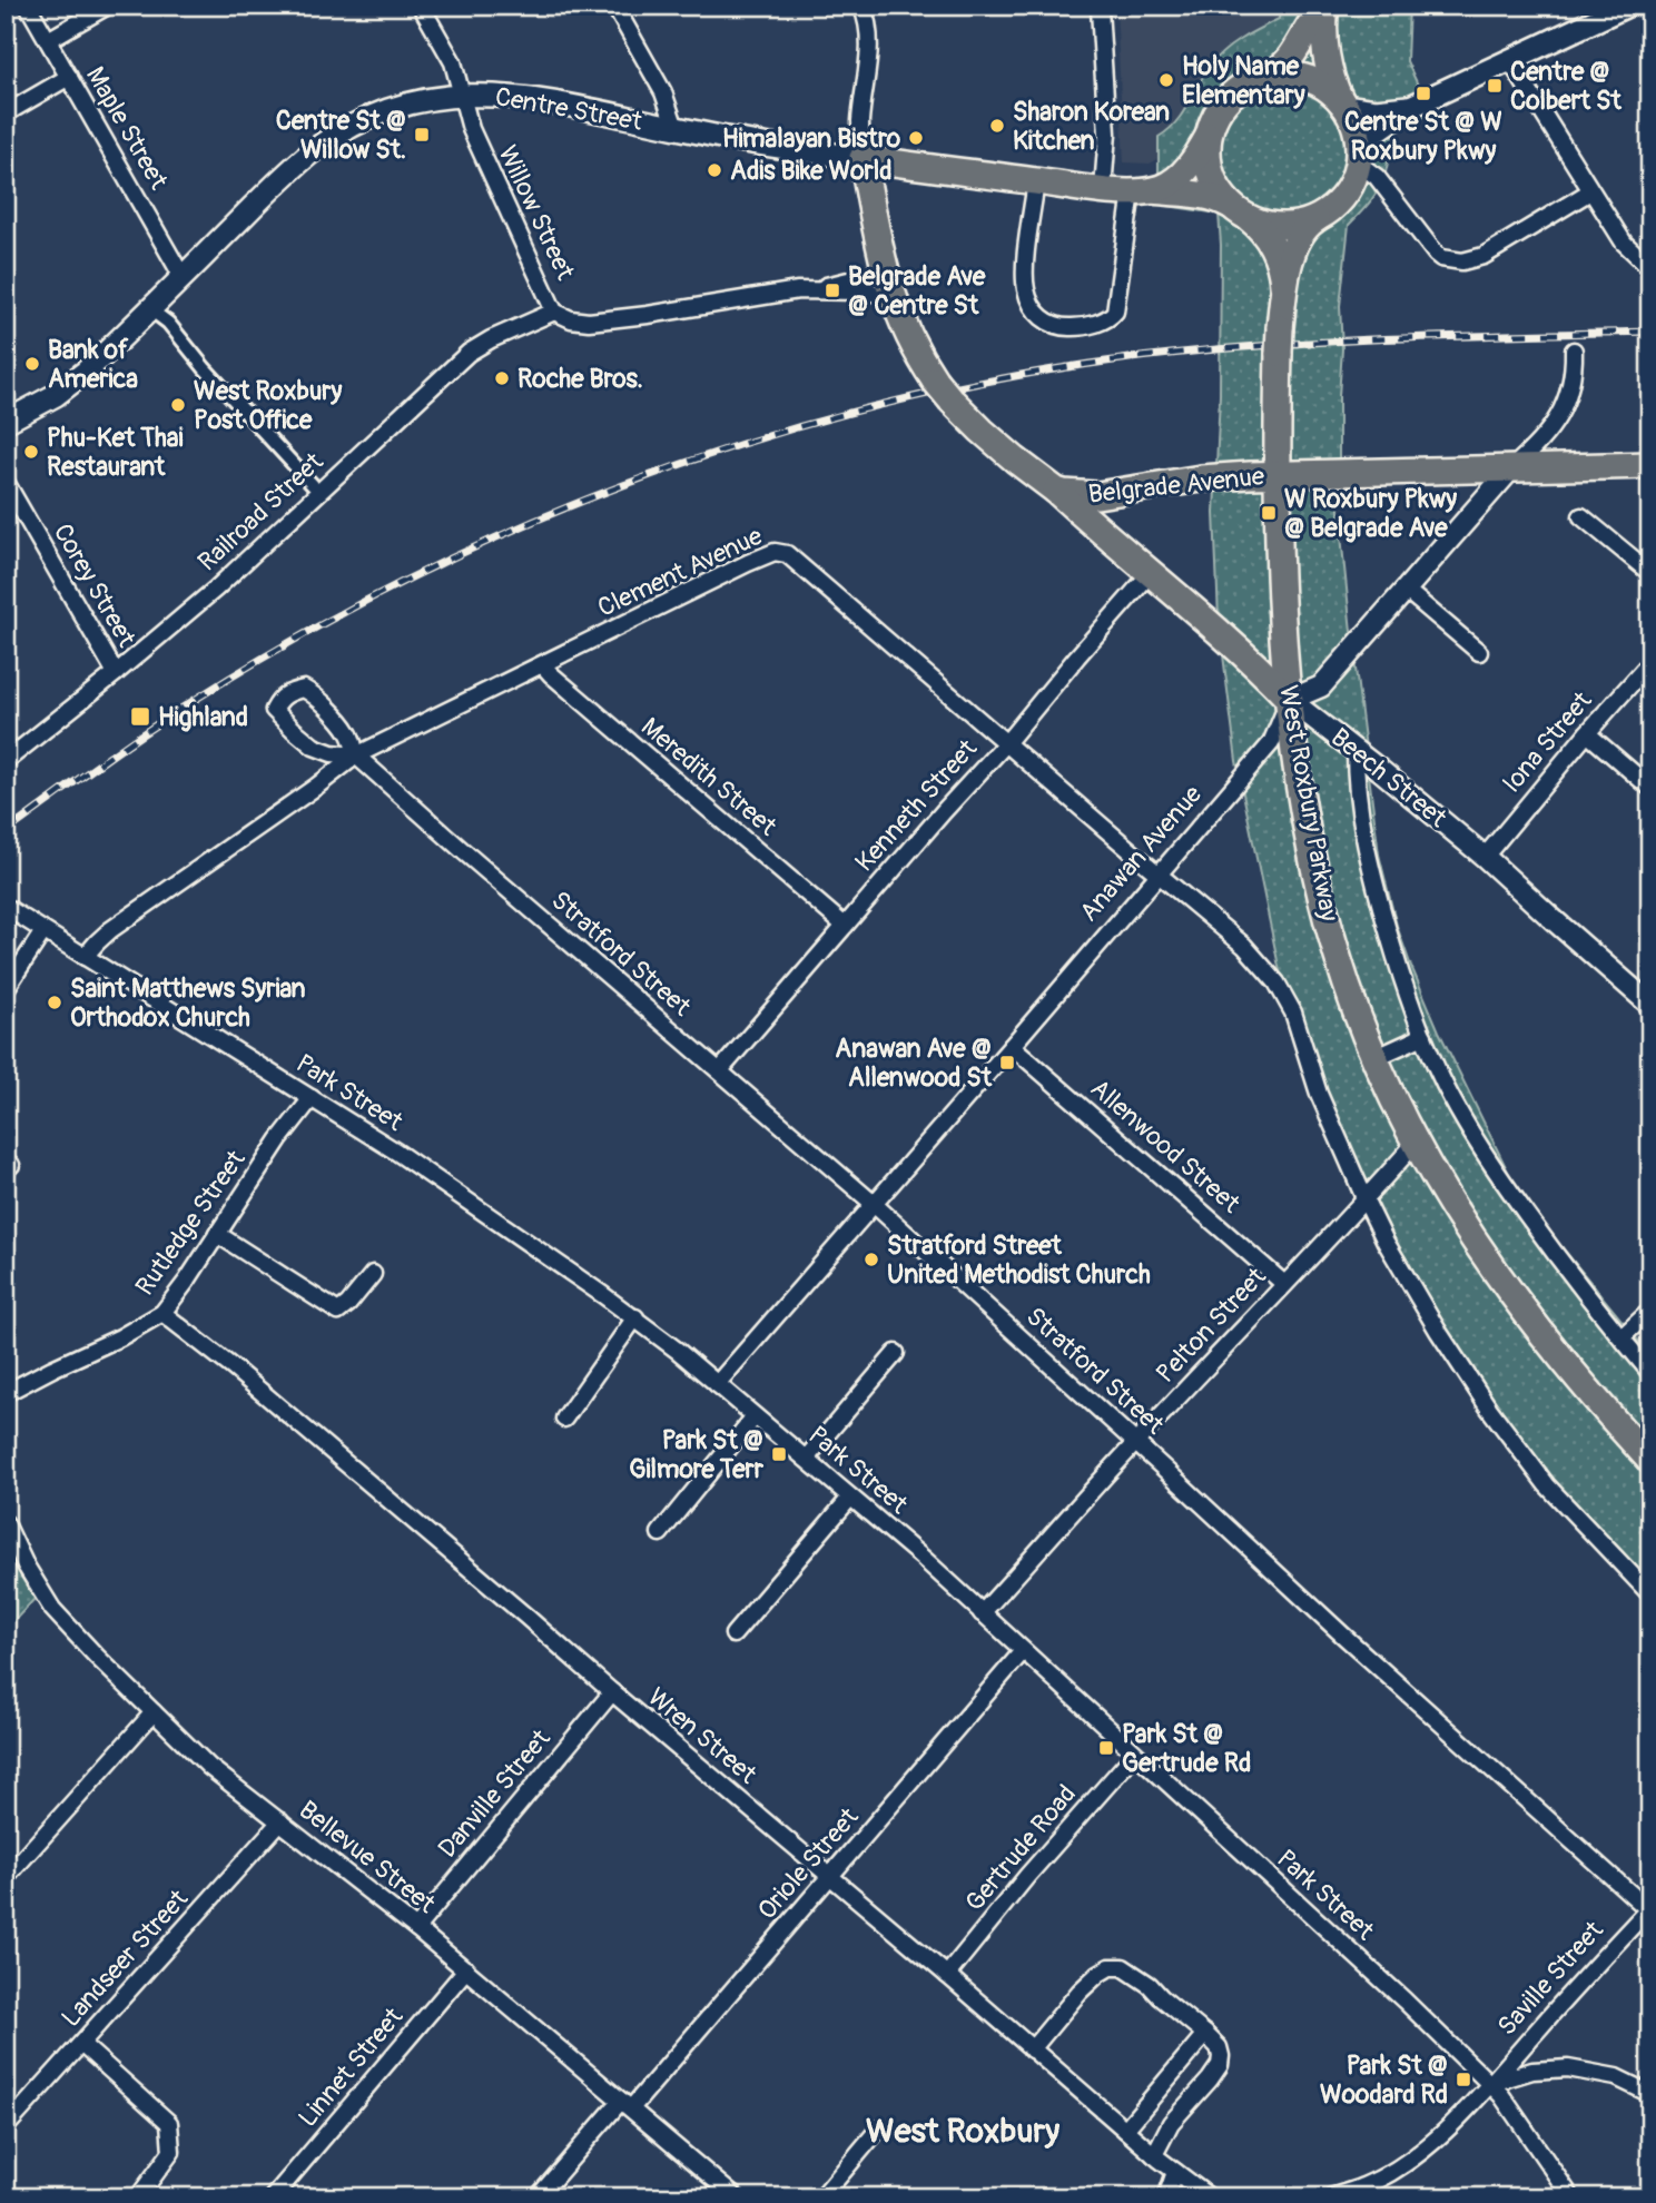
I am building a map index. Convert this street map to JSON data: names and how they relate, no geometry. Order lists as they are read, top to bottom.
{
  "streets": {
    "main road": [
      "Centre Street",
      "Belgrade Avenue",
      "Beech Street",
      "West Roxbury Parkway"
    ],
    "street": [
      "Maple Street",
      "Willow Street",
      "Railroad Street",
      "Clement Avenue",
      "Corey Street",
      "Iona Street",
      "Meredith Street",
      "Kenneth Street",
      "Anawan Avenue",
      "Stratford Street",
      "Park Street",
      "Allenwood Street",
      "Rutledge Street",
      "Pelton Street",
      "Wren Street",
      "Danville Street",
      "Gertrude Road",
      "Bellevue Street",
      "Oriole Street",
      "Landseer Street",
      "Saville Street",
      "Linnet Street"
    ]
  },
  "crossings": [
    ["Centre Street", "Maple Street"],
    ["Centre Street", "Willow Street"],
    ["Centre Street", "Belgrade Avenue"],
    ["Centre Street", "West Roxbury Parkway"],
    ["Willow Street", "Railroad Street"],
    ["Belgrade Avenue", "Beech Street"],
    ["Belgrade Avenue", "West Roxbury Parkway"],
    ["Railroad Street", "Corey Street"],
    ["Clement Avenue", "Meredith Street"],
    ["Clement Avenue", "Kenneth Street"],
    ["Clement Avenue", "Anawan Avenue"],
    ["Clement Avenue", "Stratford Street"],
    ["Clement Avenue", "Park Street"],
    ["Clement Avenue", "Pelton Street"],
    ["Iona Street", "Beech Street"],
    ["Meredith Street", "Kenneth Street"],
    ["Beech Street", "West Roxbury Parkway"],
    ["Beech Street", "Kenneth Street"],
    ["Beech Street", "Anawan Avenue"],
    ["West Roxbury Parkway", "Anawan Avenue"],
    ["West Roxbury Parkway", "Pelton Street"],
    ["Kenneth Street", "Stratford Street"],
    ["Anawan Avenue", "Stratford Street"],
    ["Anawan Avenue", "Park Street"],
    ["Anawan Avenue", "Allenwood Street"],
    ["Stratford Street", "Pelton Street"],
    ["Stratford Street", "Saville Street"],
    ["Park Street", "Rutledge Street"],
    ["Park Street", "Pelton Street"],
    ["Park Street", "Gertrude Road"],
    ["Park Street", "Oriole Street"],
    ["Park Street", "Saville Street"],
    ["Allenwood Street", "Pelton Street"],
    ["Rutledge Street", "Wren Street"],
    ["Wren Street", "Danville Street"],
    ["Wren Street", "Gertrude Road"],
    ["Wren Street", "Oriole Street"],
    ["Danville Street", "Bellevue Street"],
    ["Bellevue Street", "Oriole Street"],
    ["Bellevue Street", "Landseer Street"],
    ["Bellevue Street", "Linnet Street"]
  ],
  "districts": ["West Roxbury"],
  "places": {
    "other": [
      "Holy Name Elementary",
      "Sharon Korean Kitchen",
      "Himalayan Bistro",
      "Adis Bike World",
      "Bank of America",
      "Roche Bros.",
      "West Roxbury Post Office",
      "Phu-Ket Thai Restaurant",
      "Saint Matthews Syrian Orthodox Church",
      "Stratford Street United Methodist Church"
    ],
    "transit": [
      "Centre @ Colbert St",
      "Centre St @ W Roxbury Pkwy",
      "Centre St @ Willow St.",
      "Belgrade Ave @ Centre St",
      "W Roxbury Pkwy @ Belgrade Ave",
      "Highland",
      "Anawan Ave @ Allenwood St",
      "Park St @ Gilmore Terr",
      "Park St @ Gertrude Rd",
      "Park St @ Woodard Rd"
    ]
  }
}
